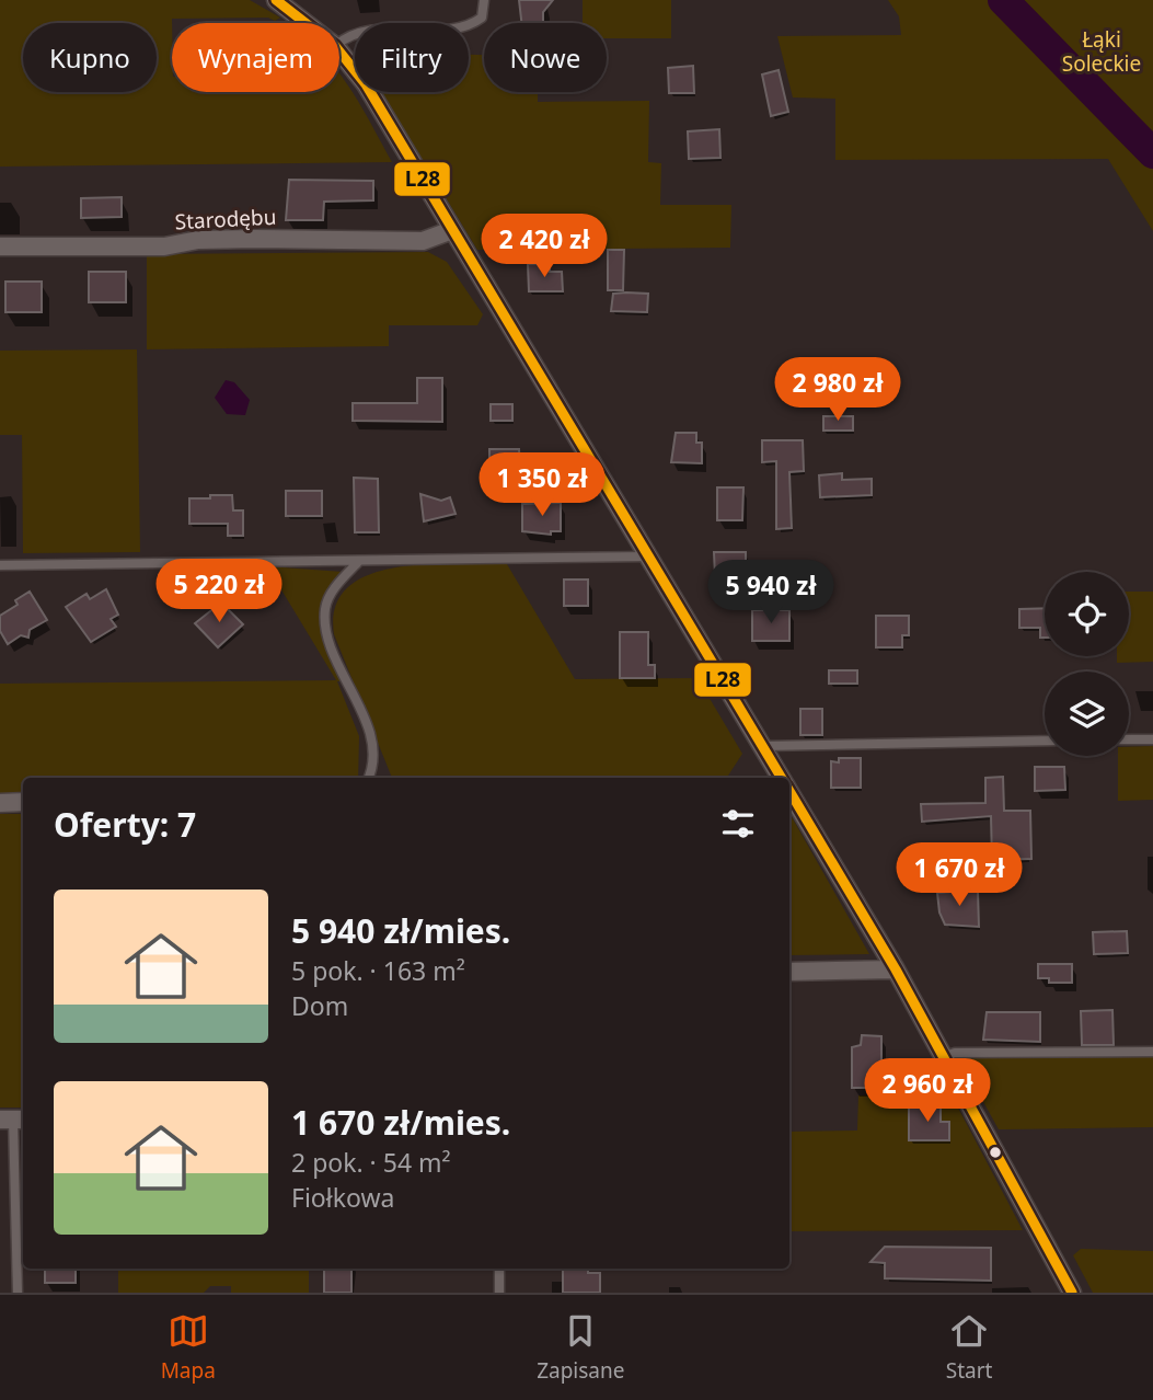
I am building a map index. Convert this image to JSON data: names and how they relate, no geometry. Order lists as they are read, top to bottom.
{
  "streets": {
    "street": ["Starodębu"]
  },
  "parks": ["Łąki Soleckie"],
  "lines": ["transit line L28"],
  "page": {
    "chip": [
      "Kupno",
      "Wynajem",
      "Filtry",
      "Nowe"
    ],
    "price": [
      "2 420 zł",
      "2 980 zł",
      "1 350 zł",
      "5 220 zł",
      "5 940 zł",
      "1 670 zł",
      "2 960 zł"
    ],
    "heading": "Oferty: 7",
    "list": [
      {
        "name": "5 940 zł/mies.",
        "note": "5 pok. · 163 m² · Dom"
      },
      {
        "name": "1 670 zł/mies.",
        "note": "2 pok. · 54 m² · Fiołkowa"
      }
    ],
    "tabs": ["Mapa", "Zapisane", "Start"]
  }
}
